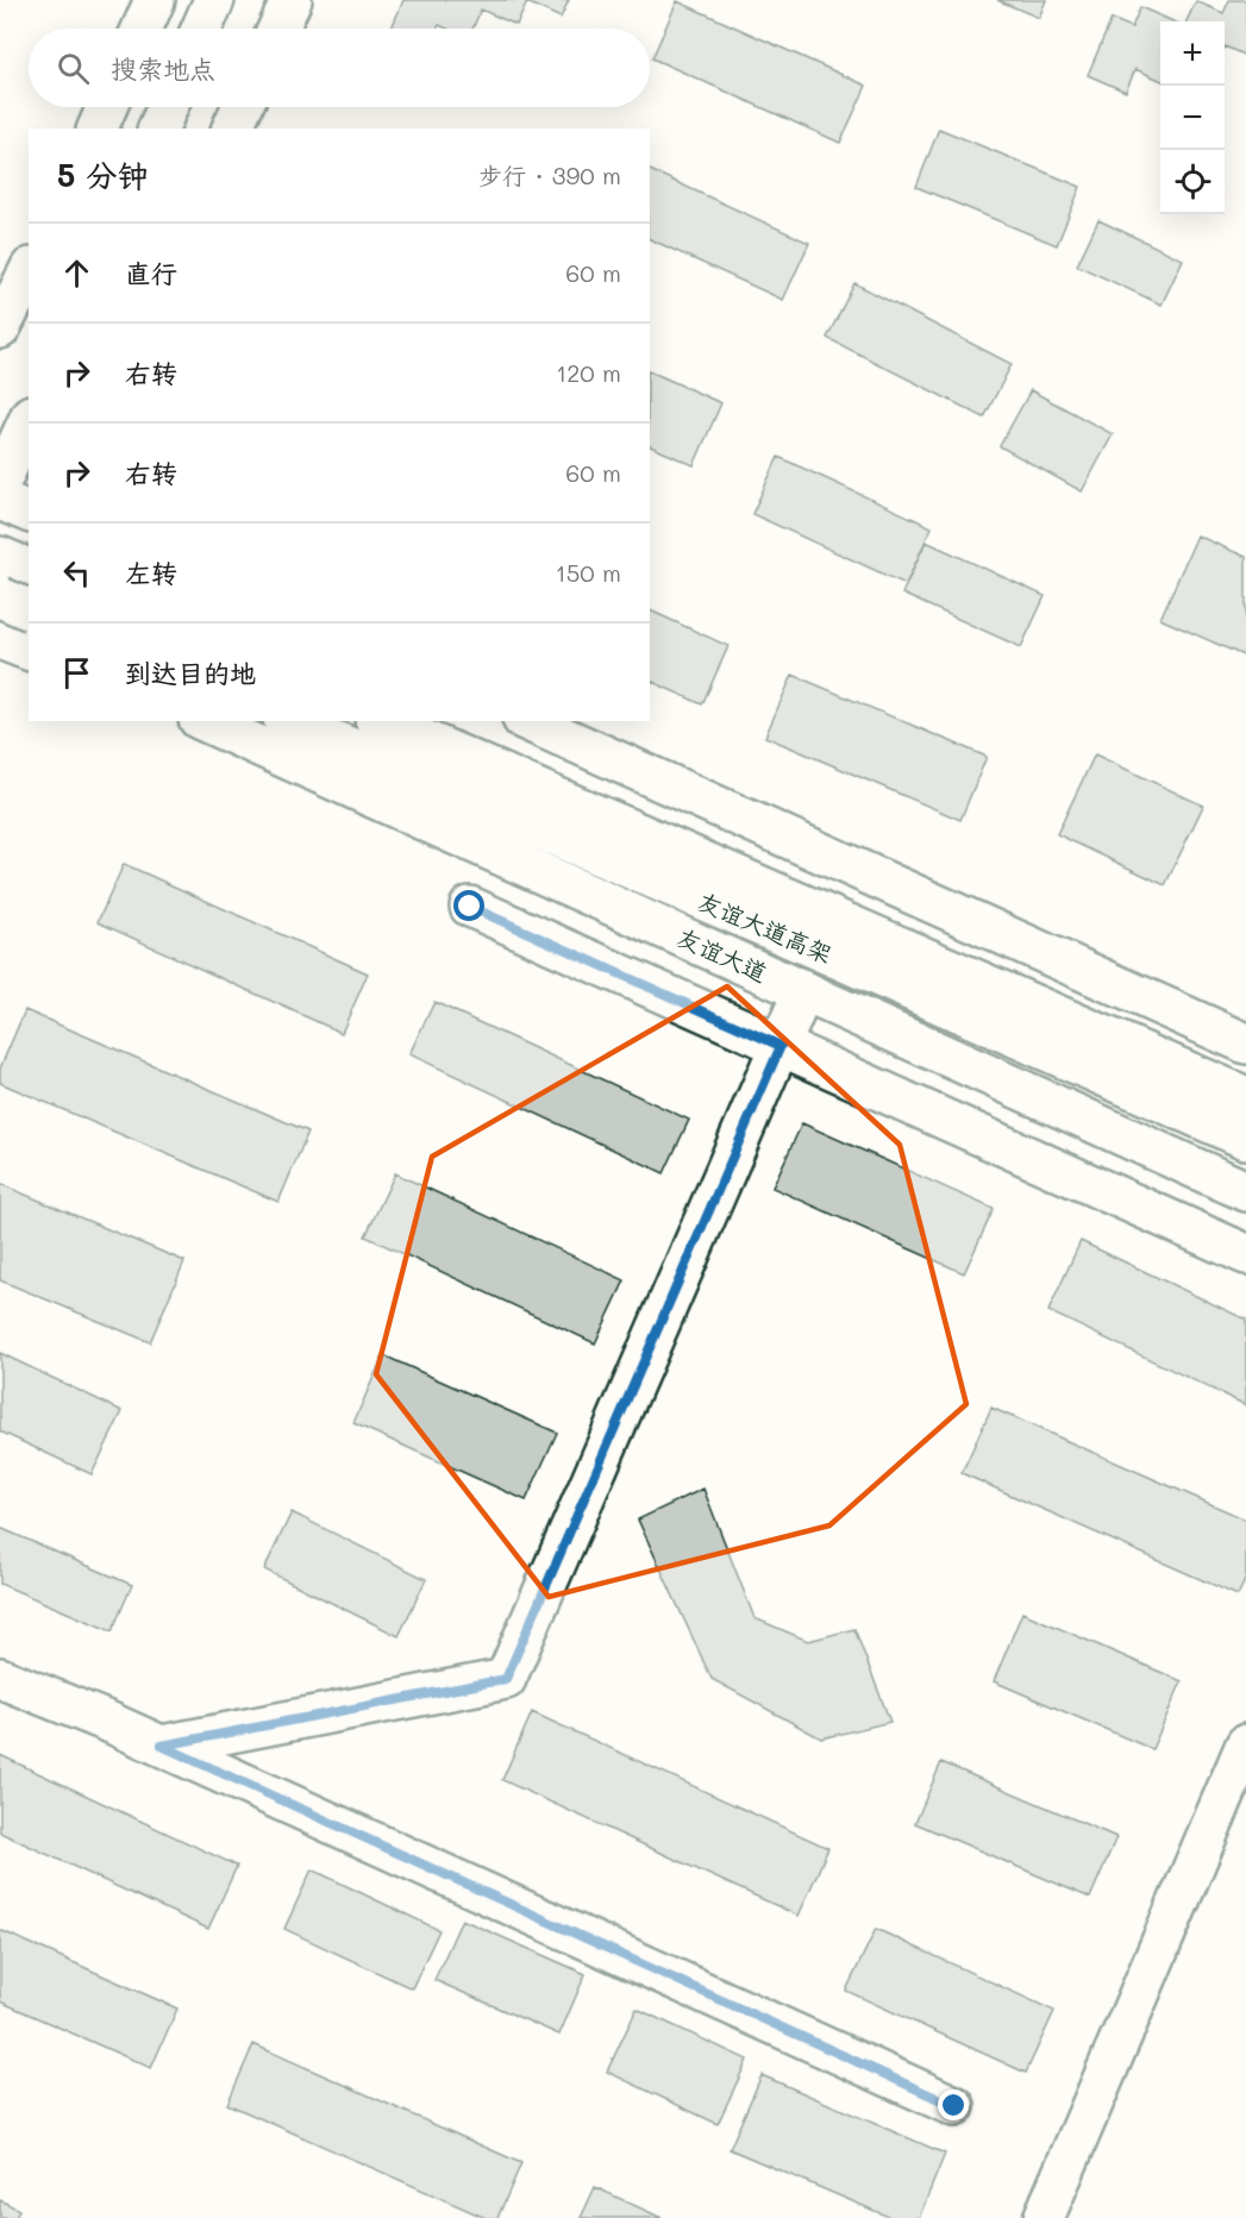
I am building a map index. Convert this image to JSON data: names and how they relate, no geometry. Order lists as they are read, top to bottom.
{
  "streets": {
    "main road": ["友谊大道高架", "友谊大道"]
  },
  "page": {
    "map_buttons": ["+", "−"],
    "search": "搜索地点",
    "heading": ["5 分钟", "步行 · 390 m"],
    "list": [
      ["直行", "60 m"],
      ["右转", "120 m"],
      ["右转", "60 m"],
      ["左转", "150 m"],
      "到达目的地"
    ]
  }
}
